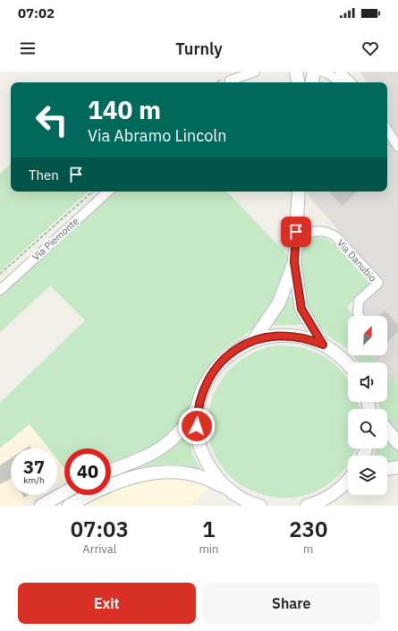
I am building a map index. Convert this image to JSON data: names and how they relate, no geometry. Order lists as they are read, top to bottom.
{
  "streets": {
    "street": ["Via Piemonte", "Via Danubio"]
  },
  "north": "top right",
  "page": {
    "status": "07:02",
    "header": "Turnly",
    "turn": ["140 m", "Via Abramo Lincoln"],
    "then": "Then",
    "speed": "37 km/h",
    "limit": "40",
    "eta": [
      "07:03",
      "Arrival",
      "1",
      "min",
      "230",
      "m"
    ],
    "buttons": ["Exit", "Share"]
  }
}
